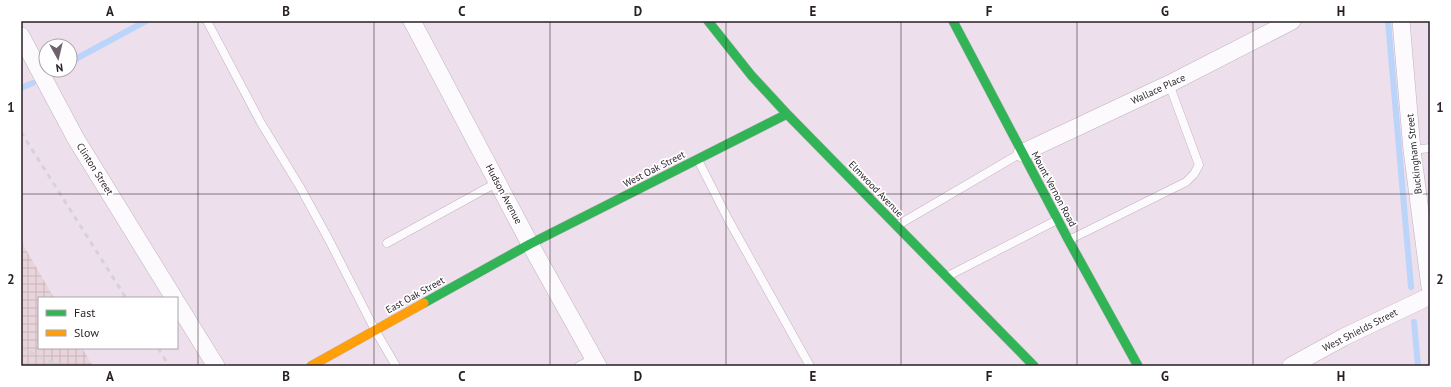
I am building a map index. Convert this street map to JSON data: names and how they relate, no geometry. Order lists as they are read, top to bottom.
{
  "streets": {
    "main road": [
      "West Oak Street",
      "Elmwood Avenue",
      "Mount Vernon Road",
      "East Oak Street"
    ],
    "street": [
      "Wallace Place",
      "Buckingham Street",
      "Clinton Street",
      "Hudson Avenue",
      "West Shields Street"
    ]
  },
  "crossings": [
    ["Wallace Place", "Mount Vernon Road"],
    ["West Oak Street", "Elmwood Avenue"],
    ["West Oak Street", "Hudson Avenue"],
    ["West Oak Street", "East Oak Street"],
    ["Hudson Avenue", "East Oak Street"]
  ],
  "legend": ["Fast", "Slow"],
  "north": "bottom",
  "grid": {
    "columns": [
      "A",
      "B",
      "C",
      "D",
      "E",
      "F",
      "G",
      "H"
    ],
    "rows": ["1", "2"]
  }
}
